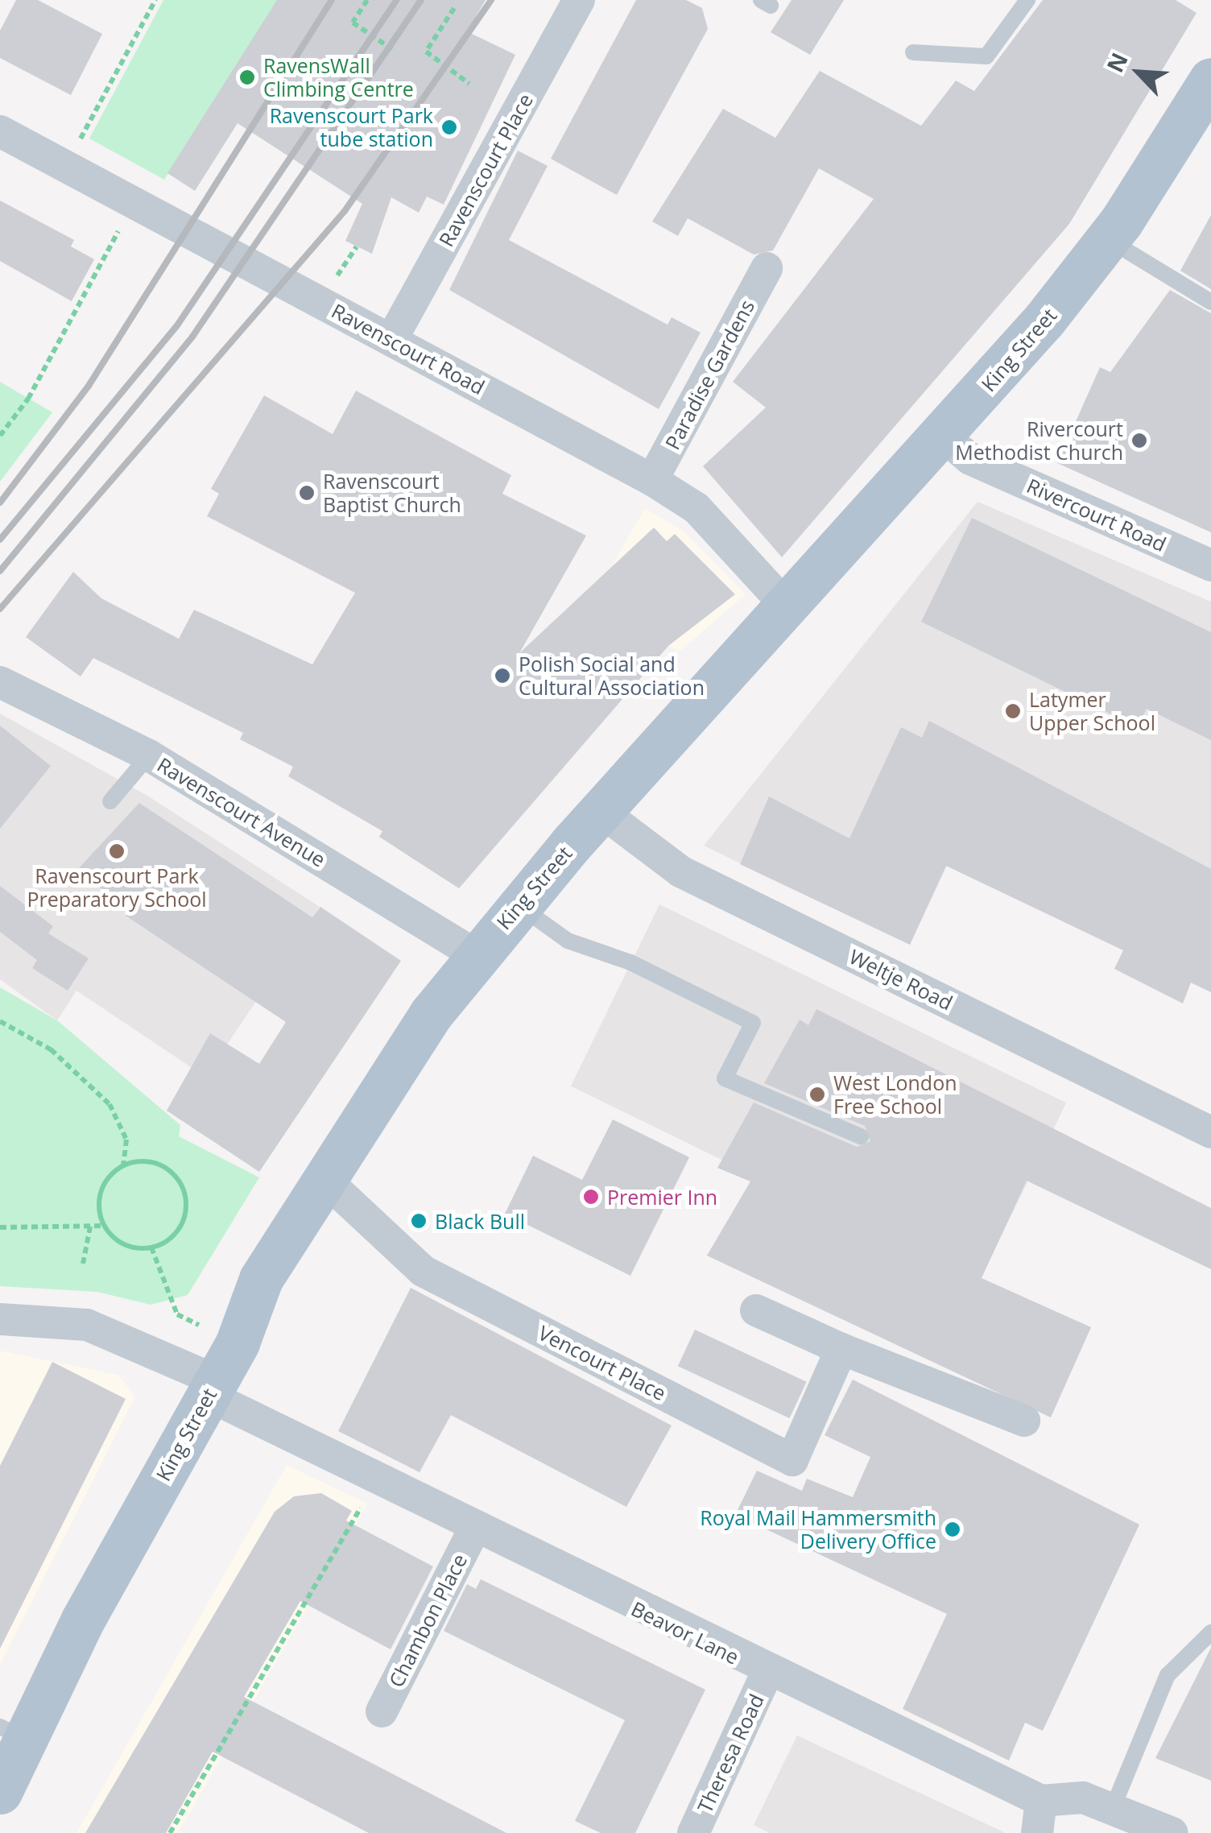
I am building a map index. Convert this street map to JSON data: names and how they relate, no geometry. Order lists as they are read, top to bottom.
{
  "streets": {
    "main road": ["King Street"],
    "street": [
      "Ravenscourt Place",
      "Ravenscourt Road",
      "Paradise Gardens",
      "Rivercourt Road",
      "Ravenscourt Avenue",
      "Weltje Road",
      "Vencourt Place",
      "Chambon Place",
      "Beavor Lane",
      "Theresa Road"
    ]
  },
  "crossings": [
    ["Ravenscourt Place", "Ravenscourt Road"],
    ["Ravenscourt Road", "King Street"],
    ["Ravenscourt Road", "Paradise Gardens"],
    ["King Street", "Rivercourt Road"],
    ["King Street", "Ravenscourt Avenue"],
    ["King Street", "Weltje Road"],
    ["King Street", "Vencourt Place"],
    ["King Street", "Beavor Lane"],
    ["Chambon Place", "Beavor Lane"],
    ["Beavor Lane", "Theresa Road"]
  ],
  "places": [
    "RavensWall Climbing Centre",
    "Ravenscourt Park tube station",
    "Rivercourt Methodist Church",
    "Ravenscourt Baptist Church",
    "Polish Social and Cultural Association",
    "Latymer Upper School",
    "Ravenscourt Park Preparatory School",
    "West London Free School",
    "Premier Inn",
    "Black Bull",
    "Royal Mail Hammersmith Delivery Office"
  ],
  "north": "top left"
}
